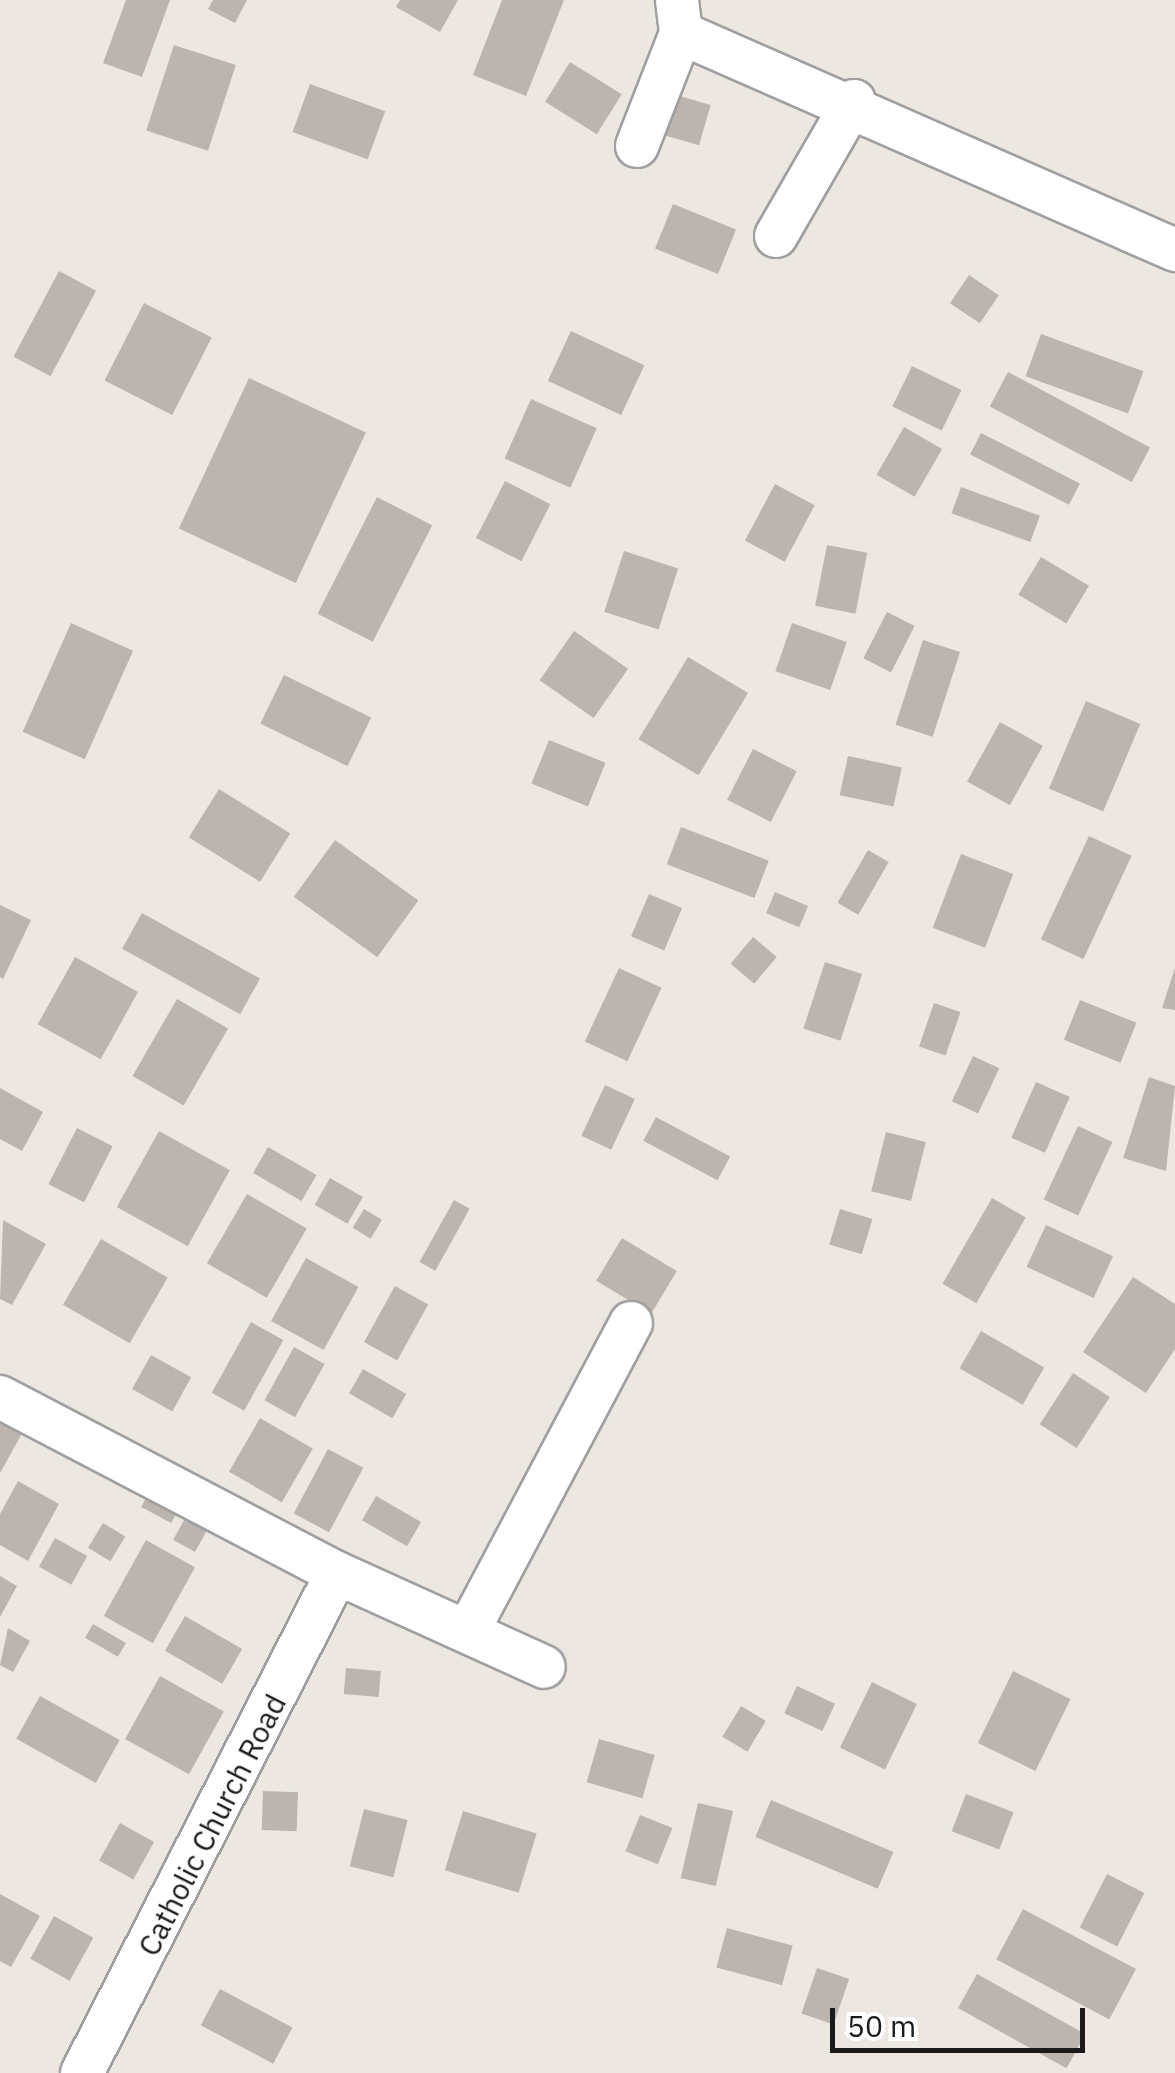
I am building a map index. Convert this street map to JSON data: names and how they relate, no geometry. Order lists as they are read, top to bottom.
{
  "streets": {
    "street": ["Catholic Church Road"]
  },
  "scale_bar": "50 m"
}
